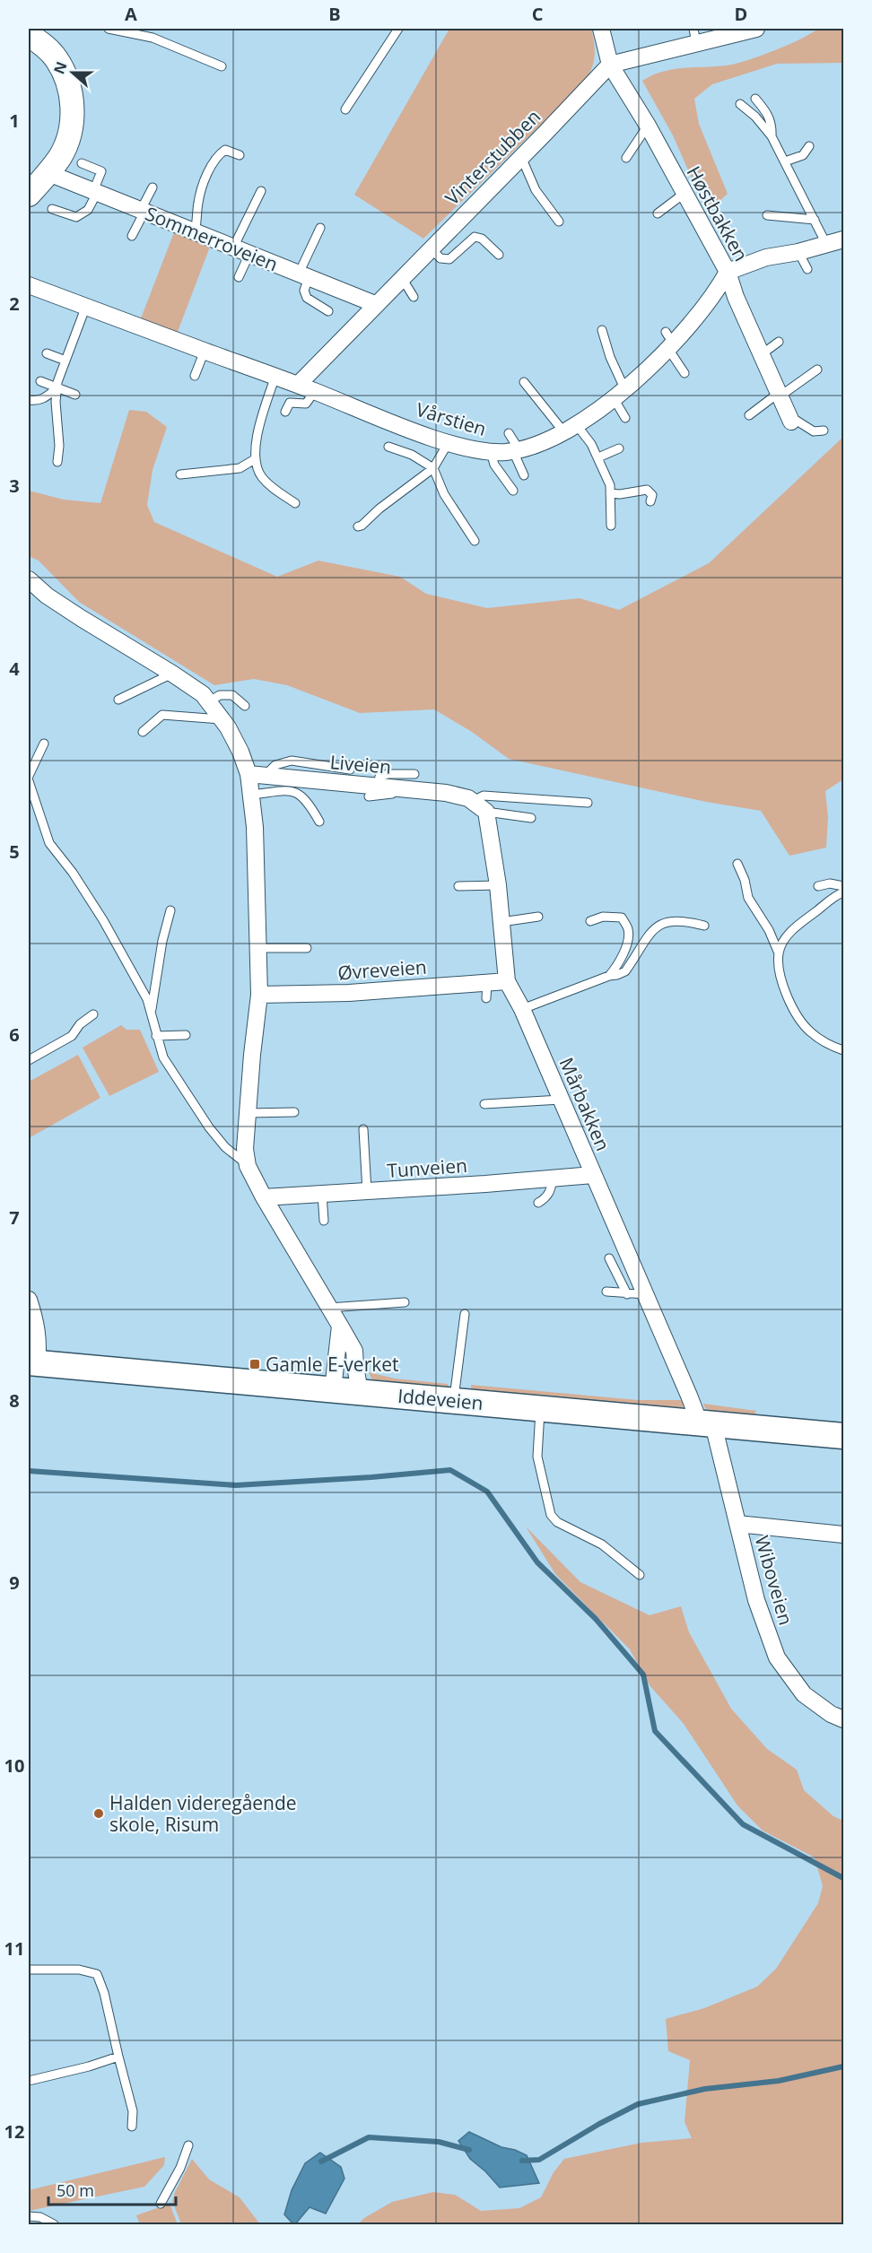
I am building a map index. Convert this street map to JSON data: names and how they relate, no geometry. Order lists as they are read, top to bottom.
{
  "streets": {
    "main road": ["Iddeveien"],
    "street": [
      "Vinterstubben",
      "Høstbakken",
      "Sommerroveien",
      "Vårstien",
      "Liveien",
      "Øvreveien",
      "Mårbakken",
      "Tunveien",
      "Wiboveien"
    ]
  },
  "crossings": [
    ["Vinterstubben", "Høstbakken"],
    ["Vinterstubben", "Sommerroveien"],
    ["Vinterstubben", "Vårstien"],
    ["Høstbakken", "Vårstien"],
    ["Øvreveien", "Mårbakken"],
    ["Mårbakken", "Tunveien"],
    ["Mårbakken", "Iddeveien"],
    ["Mårbakken", "Wiboveien"],
    ["Iddeveien", "Wiboveien"]
  ],
  "places": {
    "transit": ["Gamle E-verket"],
    "other": ["Halden videregående skole, Risum"]
  },
  "scale_bar": "50 m",
  "north": "left",
  "grid": {
    "columns": [
      "A",
      "B",
      "C",
      "D"
    ],
    "rows": [
      "1",
      "2",
      "3",
      "4",
      "5",
      "6",
      "7",
      "8",
      "9",
      "10",
      "11",
      "12"
    ]
  }
}
